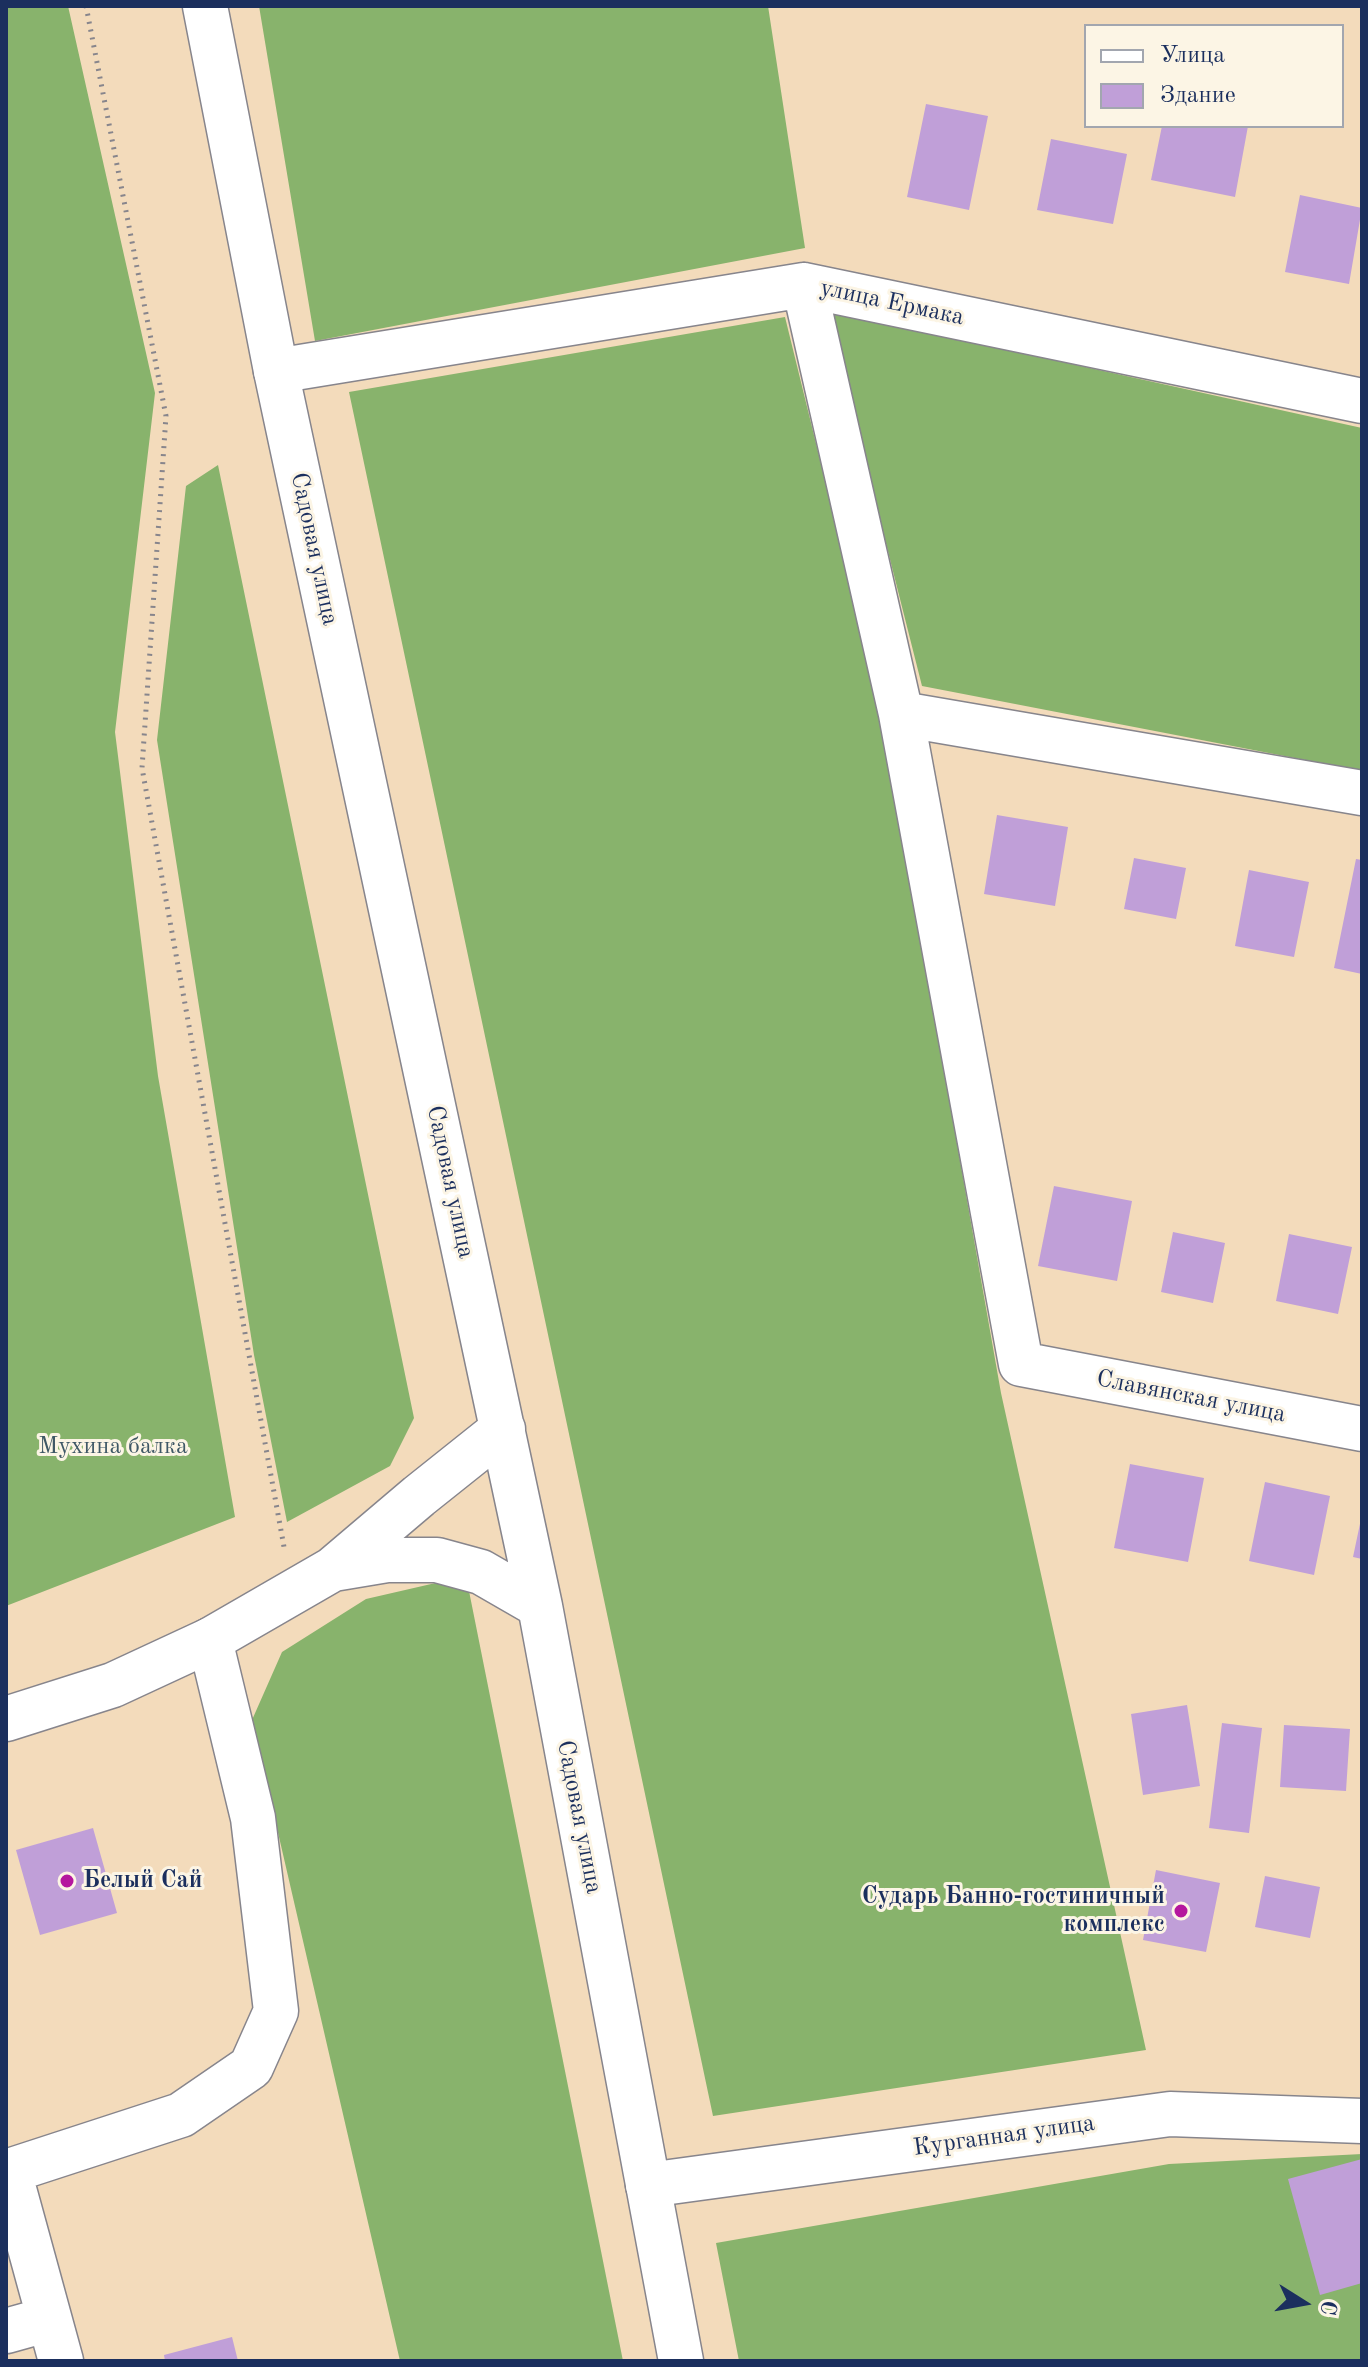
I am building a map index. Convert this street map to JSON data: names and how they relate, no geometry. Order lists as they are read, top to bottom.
{
  "streets": {
    "street": [
      "улица Ермака",
      "Садовая улица",
      "Славянская улица",
      "Курганная улица"
    ]
  },
  "crossings": [
    ["улица Ермака", "Садовая улица"],
    ["Садовая улица", "Курганная улица"]
  ],
  "parks": ["Мухина балка"],
  "places": ["Белый Сай", "Сударь Банно-гостиничный комплекс"],
  "legend": ["Улица", "Здание"],
  "north": "right"
}
